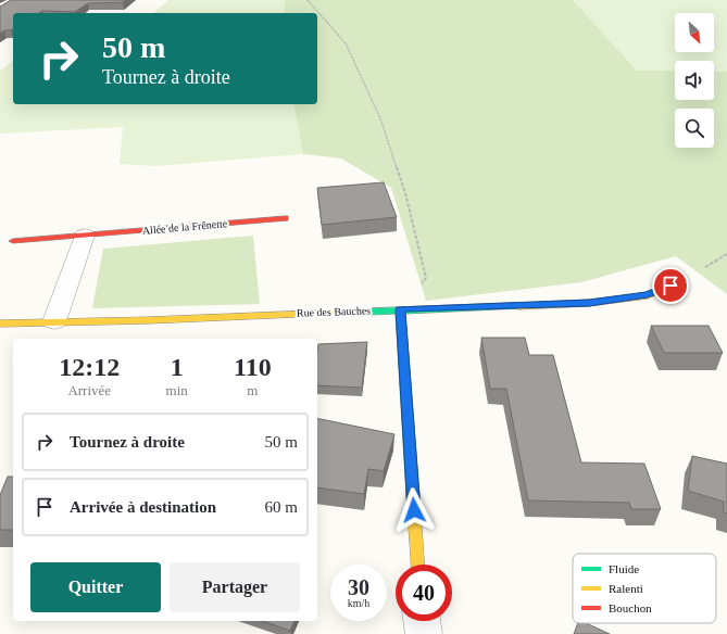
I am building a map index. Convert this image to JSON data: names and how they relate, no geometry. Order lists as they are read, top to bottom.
{
  "streets": {
    "street": ["Allée de la Frênette", "Rue des Bauches"]
  },
  "legend": ["Fluide", "Ralenti", "Bouchon"],
  "north": "bottom right",
  "page": {
    "turn": ["50 m", "Tournez à droite"],
    "eta": [
      "12:12",
      "Arrivée",
      "1",
      "min",
      "110",
      "m"
    ],
    "list": [
      {
        "name": "Tournez à droite",
        "value": "50 m"
      },
      {
        "name": "Arrivée à destination",
        "value": "60 m"
      }
    ],
    "buttons": ["Quitter", "Partager"],
    "speed": "30 km/h",
    "limit": "40"
  }
}
